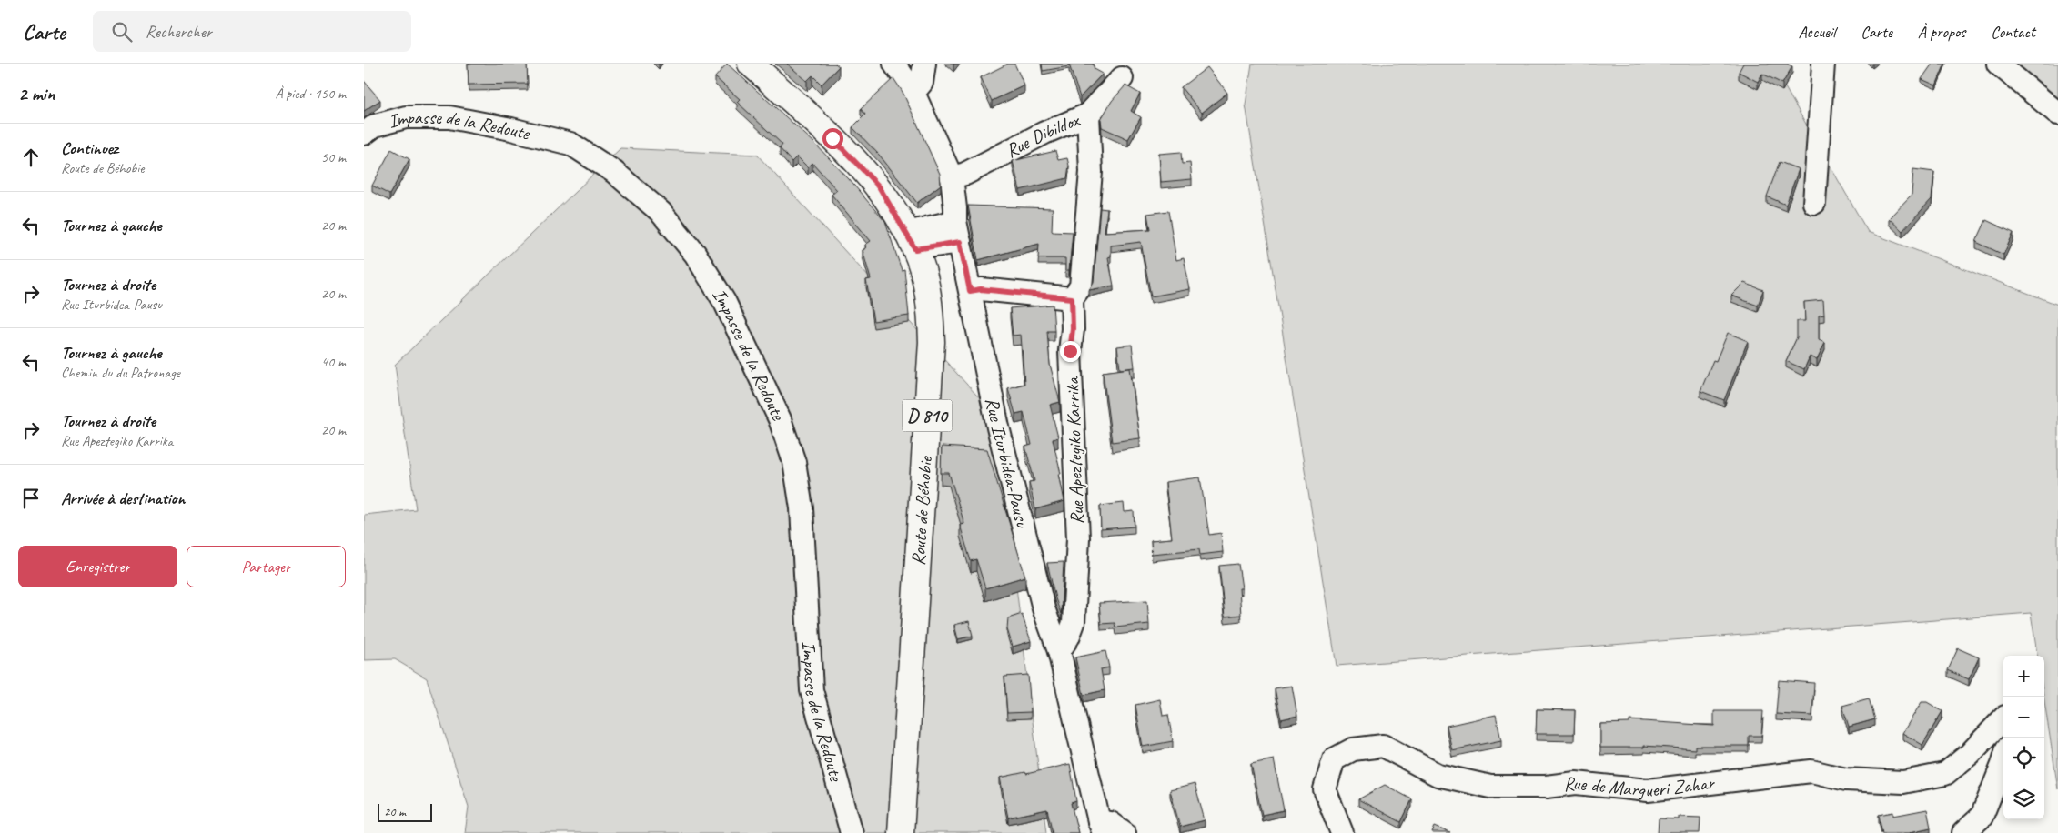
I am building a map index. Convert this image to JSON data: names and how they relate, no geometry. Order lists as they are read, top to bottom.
{
  "streets": {
    "main road": ["D 810", "Route de Béhobie"],
    "street": [
      "Impasse de la Redoute",
      "Rue Dibildox",
      "Rue Apeztegiko Karrika",
      "Rue Iturbidea-Pausu",
      "Rue de Margueri Zahar"
    ]
  },
  "crossings": [
    ["Rue Dibildox", "Rue Apeztegiko Karrika"],
    ["Rue Dibildox", "Rue Iturbidea-Pausu"],
    ["Rue Apeztegiko Karrika", "Rue Iturbidea-Pausu"]
  ],
  "scale_bar": "20 m",
  "page": {
    "header": "Carte",
    "search": "Rechercher",
    "nav": [
      "Accueil",
      "Carte",
      "À propos",
      "Contact"
    ],
    "heading": ["2 min", "À pied · 150 m"],
    "list": [
      ["Continuez", "Route de Béhobie", "50 m"],
      ["Tournez à gauche", "20 m"],
      ["Tournez à droite", "Rue Iturbidea-Pausu", "20 m"],
      ["Tournez à gauche", "Chemin du du Patronage", "40 m"],
      ["Tournez à droite", "Rue Apeztegiko Karrika", "20 m"],
      "Arrivée à destination"
    ],
    "buttons": ["Enregistrer", "Partager"],
    "map_buttons": ["+", "−"],
    "scale": "20 m"
  }
}
